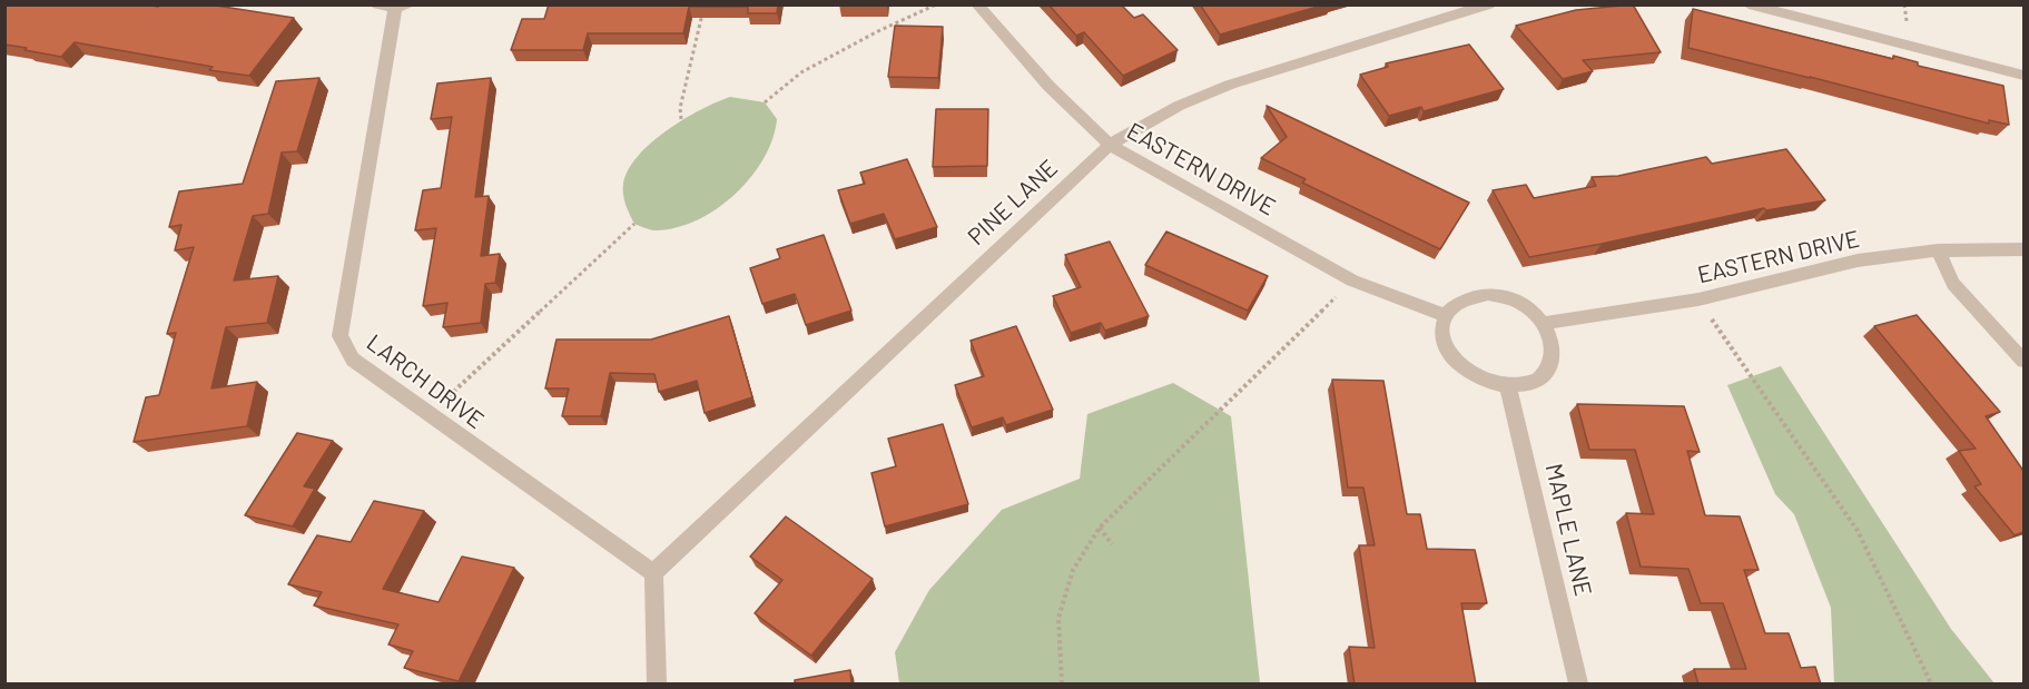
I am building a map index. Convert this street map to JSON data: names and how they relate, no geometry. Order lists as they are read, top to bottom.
{
  "streets": {
    "street": [
      "EASTERN DRIVE",
      "PINE LANE",
      "LARCH DRIVE",
      "MAPLE LANE"
    ]
  },
  "crossings": [
    ["EASTERN DRIVE", "PINE LANE"],
    ["EASTERN DRIVE", "MAPLE LANE"],
    ["PINE LANE", "LARCH DRIVE"]
  ]
}
